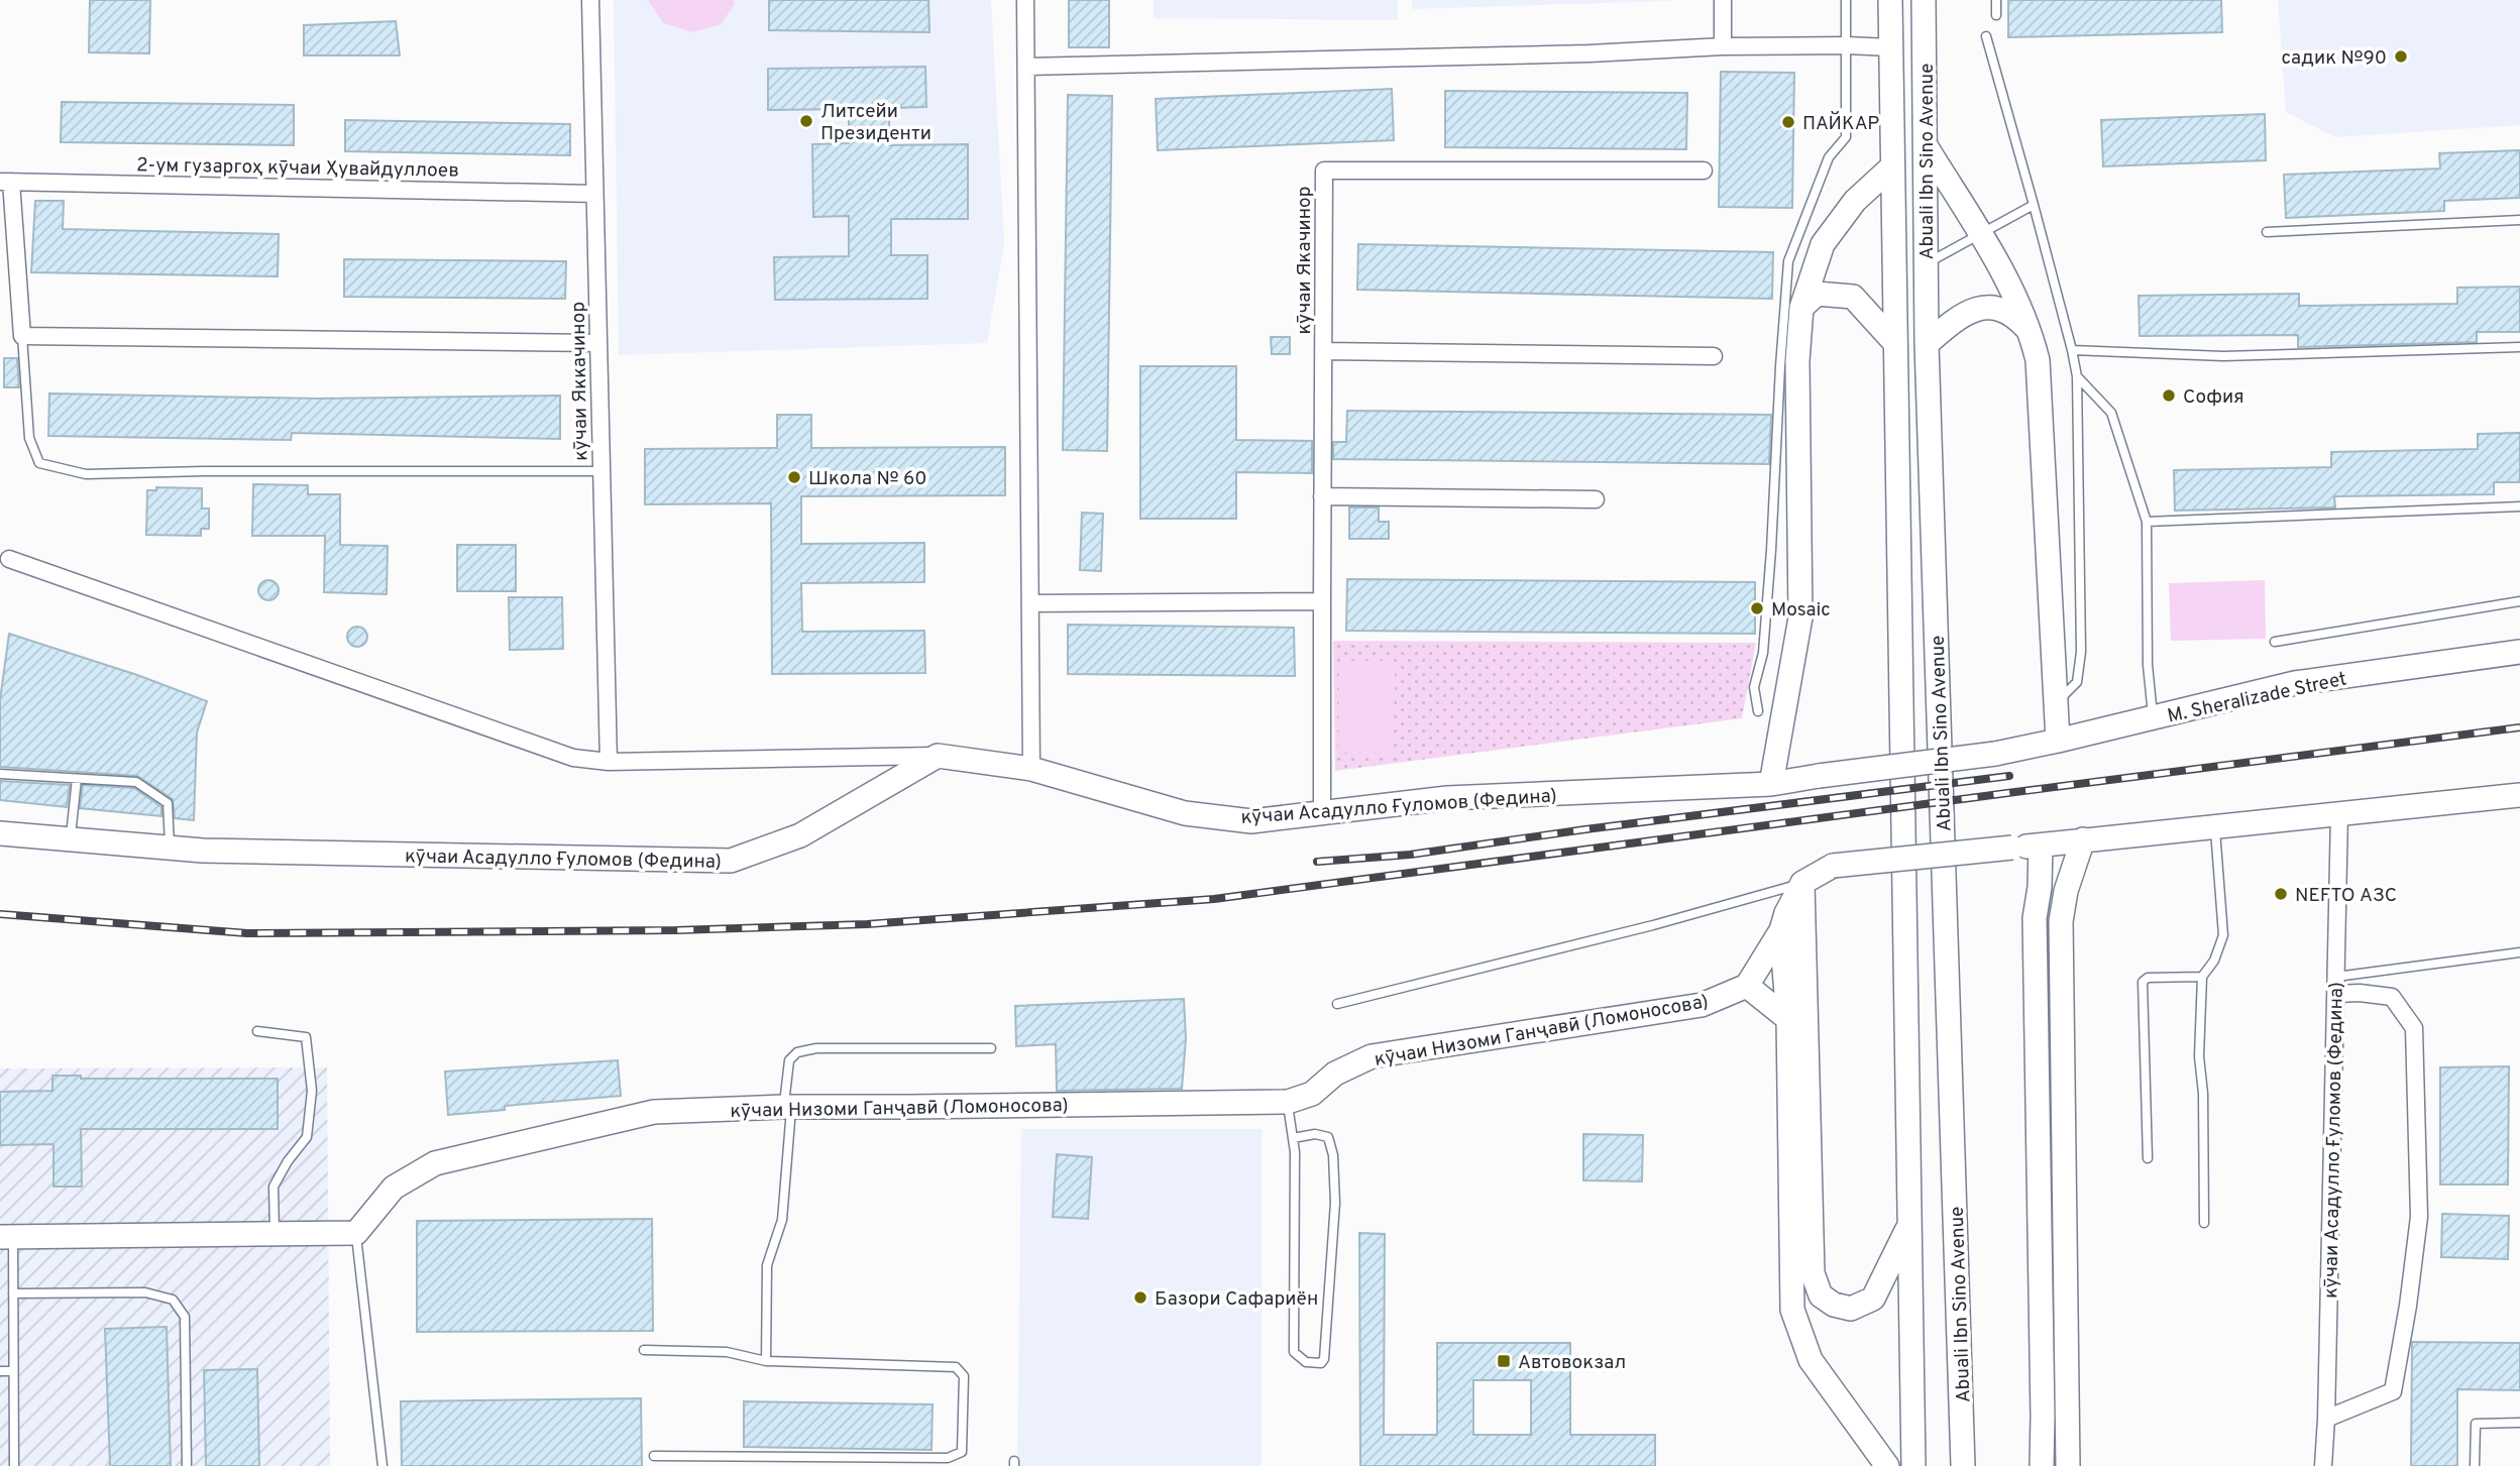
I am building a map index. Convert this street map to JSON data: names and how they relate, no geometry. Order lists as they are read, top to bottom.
{
  "streets": {
    "main road": [
      "Abuali Ibn Sino Avenue",
      "M. Sheralizade Street",
      "кӯчаи Асадулло Ғуломов (Федина)",
      "кӯчаи Низоми Ганҷавӣ (Ломоносова)"
    ],
    "street": ["2-ум гузаргоҳ кӯчаи Ҳувайдуллоев", "кӯчаи Якачинор", "кӯчаи Яккачинор"]
  },
  "crossings": [
    ["2-ум гузаргоҳ кӯчаи Ҳувайдуллоев", "кӯчаи Яккачинор"],
    ["кӯчаи Якачинор", "кӯчаи Асадулло Ғуломов (Федина)"],
    ["M. Sheralizade Street", "кӯчаи Асадулло Ғуломов (Федина)"]
  ],
  "places": {
    "other": [
      "садик №90",
      "Литсейи Президенти",
      "ПАЙКАР",
      "София",
      "Школа № 60",
      "Mosaic",
      "NEFTO АЗС",
      "Базори Сафариён"
    ],
    "transit": ["Автовокзал"]
  }
}
